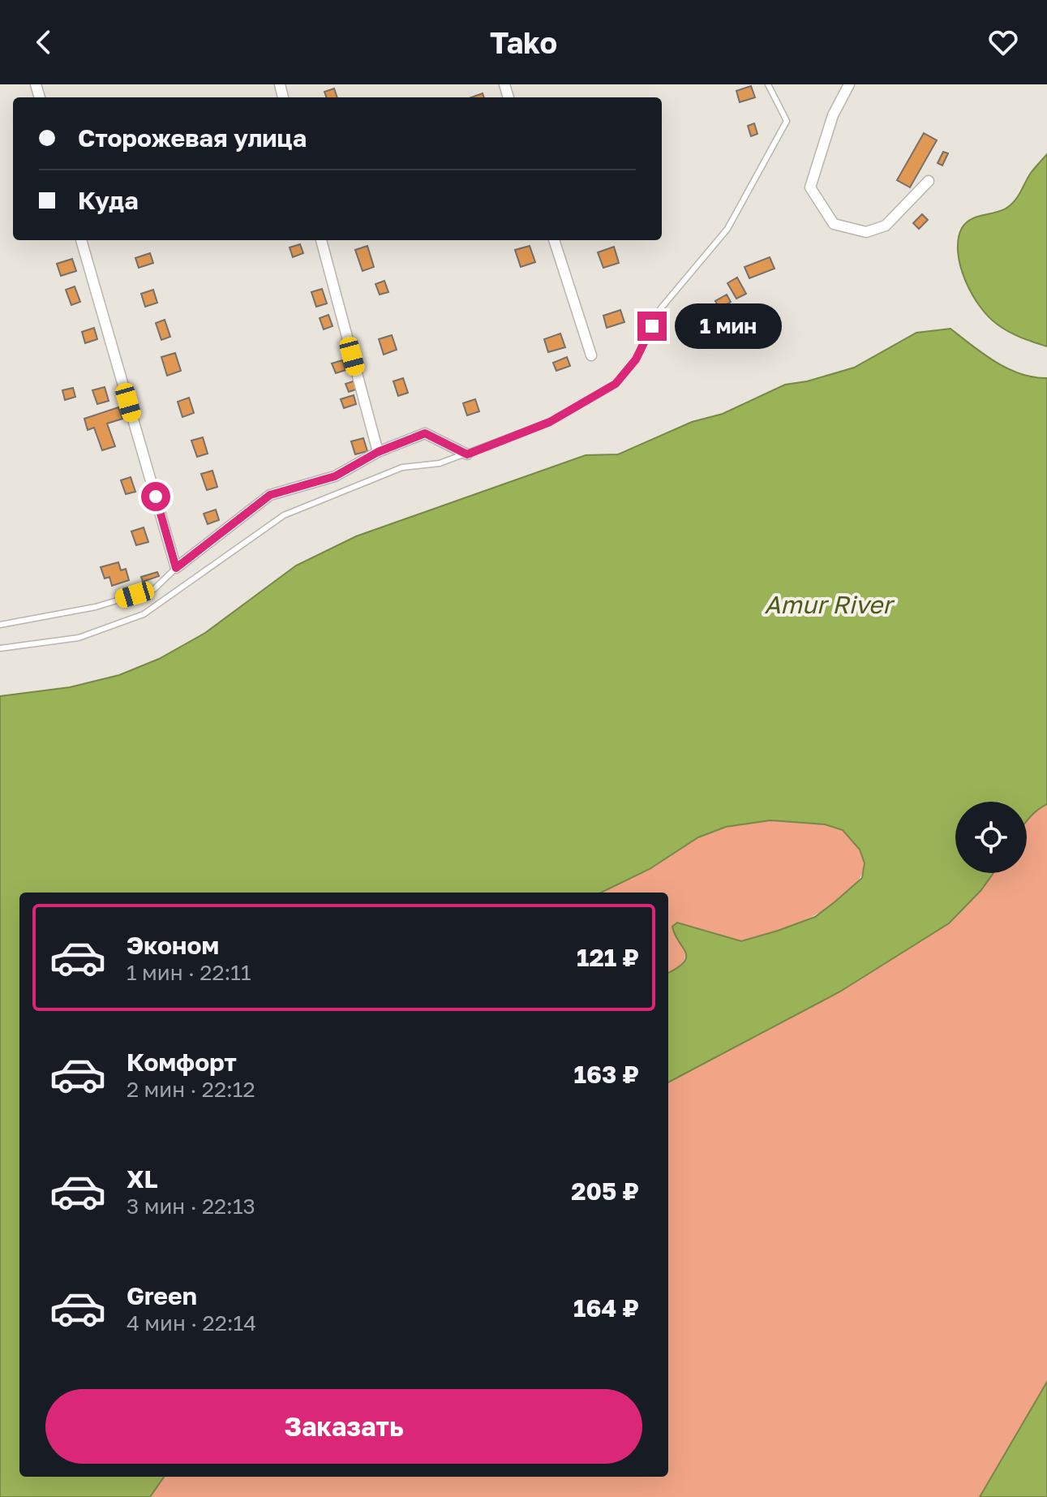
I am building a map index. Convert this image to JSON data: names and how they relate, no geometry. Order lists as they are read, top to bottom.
{
  "water": ["Amur River"],
  "page": {
    "header": "Tako",
    "banner": ["Сторожевая улица", "Куда"],
    "bubble": "1 мин",
    "list": [
      {
        "name": "Эконом",
        "note": "1 мин · 22:11",
        "value": "121 ₽"
      },
      {
        "name": "Комфорт",
        "note": "2 мин · 22:12",
        "value": "163 ₽"
      },
      {
        "name": "XL",
        "note": "3 мин · 22:13",
        "value": "205 ₽"
      },
      {
        "name": "Green",
        "note": "4 мин · 22:14",
        "value": "164 ₽"
      }
    ],
    "buttons": "Заказать"
  }
}
